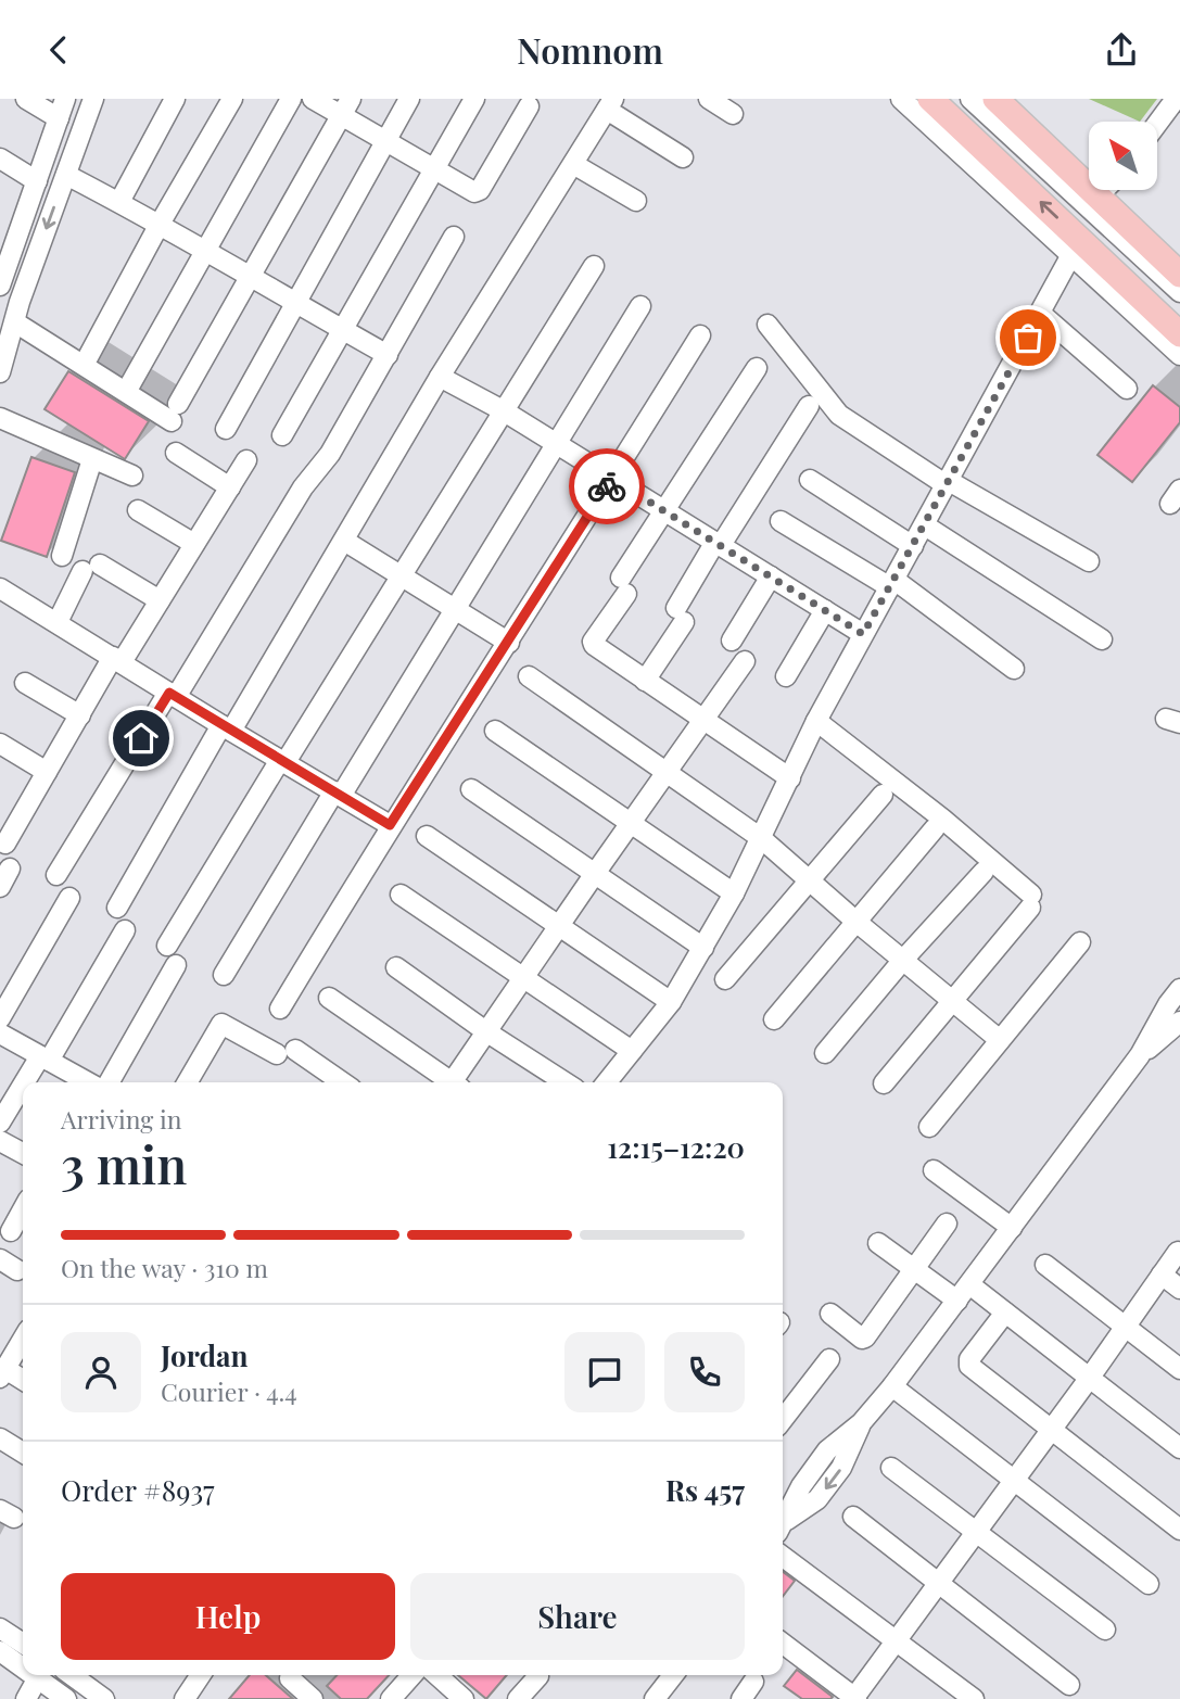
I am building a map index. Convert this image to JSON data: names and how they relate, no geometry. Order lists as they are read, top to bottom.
{
  "north": "top left",
  "page": {
    "header": "Nomnom",
    "heading": ["3 min", "Arriving in", "12:15–12:20"],
    "panel": [
      "Jordan",
      "Courier · 4.4",
      "Order #8937",
      "Rs 457"
    ],
    "bar": "On the way · 310 m",
    "buttons": ["Help", "Share"]
  }
}
